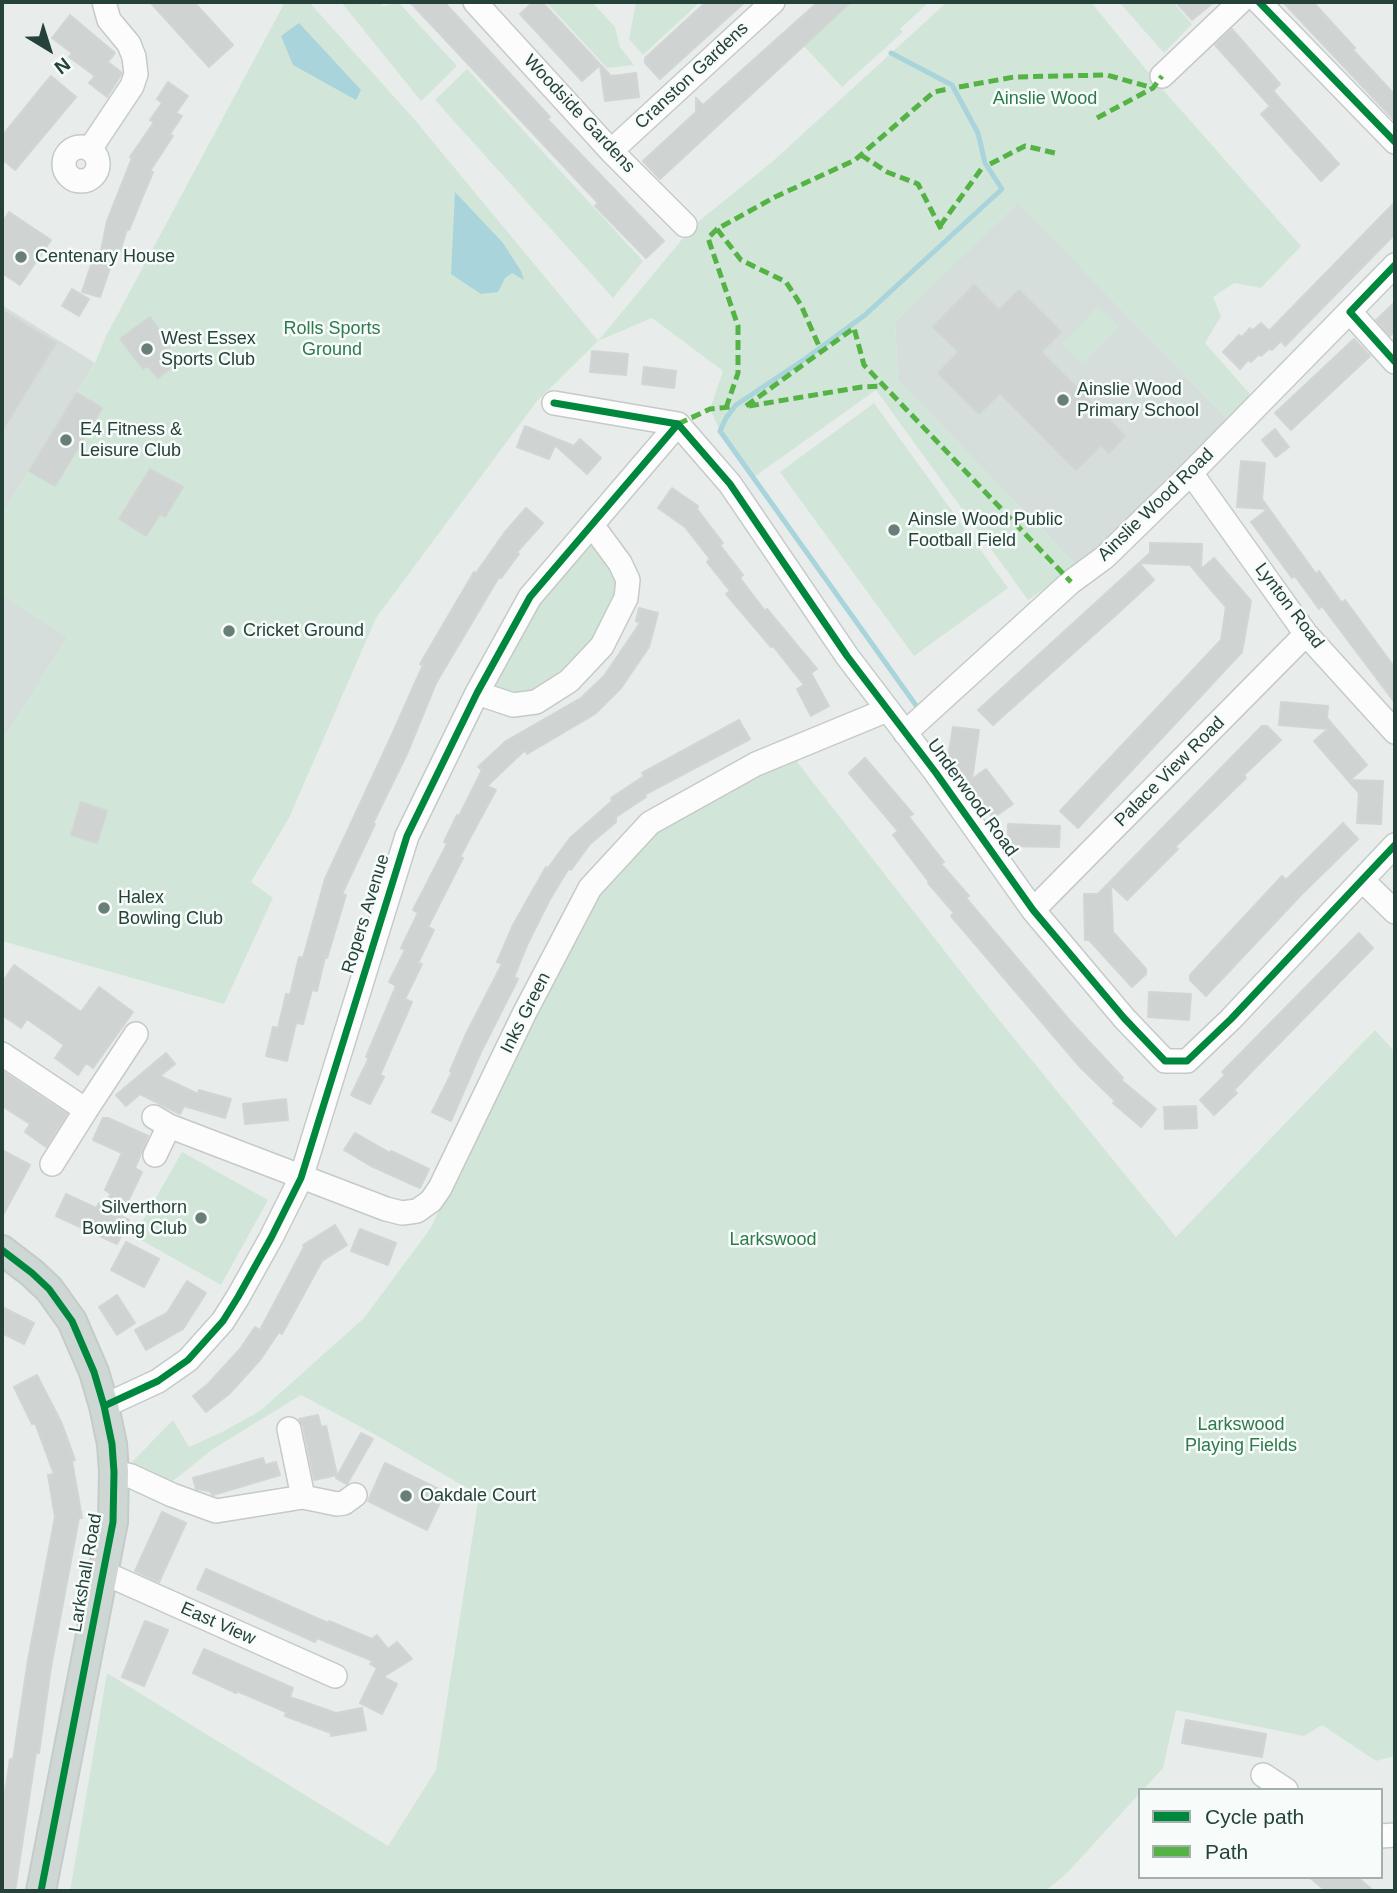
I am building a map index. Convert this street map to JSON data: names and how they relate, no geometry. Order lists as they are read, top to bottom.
{
  "streets": {
    "main road": ["Larkshall Road"],
    "street": [
      "Cranston Gardens",
      "Woodside Gardens",
      "Ainslie Wood Road",
      "Lynton Road",
      "Palace View Road",
      "Underwood Road",
      "Ropers Avenue",
      "Inks Green",
      "East View"
    ]
  },
  "crossings": [
    ["Cranston Gardens", "Woodside Gardens"],
    ["Ainslie Wood Road", "Lynton Road"],
    ["Ainslie Wood Road", "Underwood Road"],
    ["Lynton Road", "Palace View Road"],
    ["Palace View Road", "Underwood Road"],
    ["Underwood Road", "Ropers Avenue"],
    ["Underwood Road", "Inks Green"],
    ["Ropers Avenue", "Inks Green"],
    ["Ropers Avenue", "Larkshall Road"],
    ["Larkshall Road", "East View"]
  ],
  "parks": [
    "Ainslie Wood",
    "Rolls Sports Ground",
    "Larkswood",
    "Larkswood Playing Fields"
  ],
  "places": [
    "Centenary House",
    "West Essex Sports Club",
    "Ainslie Wood Primary School",
    "E4 Fitness & Leisure Club",
    "Ainsle Wood Public Football Field",
    "Cricket Ground",
    "Halex Bowling Club",
    "Silverthorn Bowling Club",
    "Oakdale Court"
  ],
  "legend": ["Cycle path", "Path"],
  "north": "bottom right"
}
